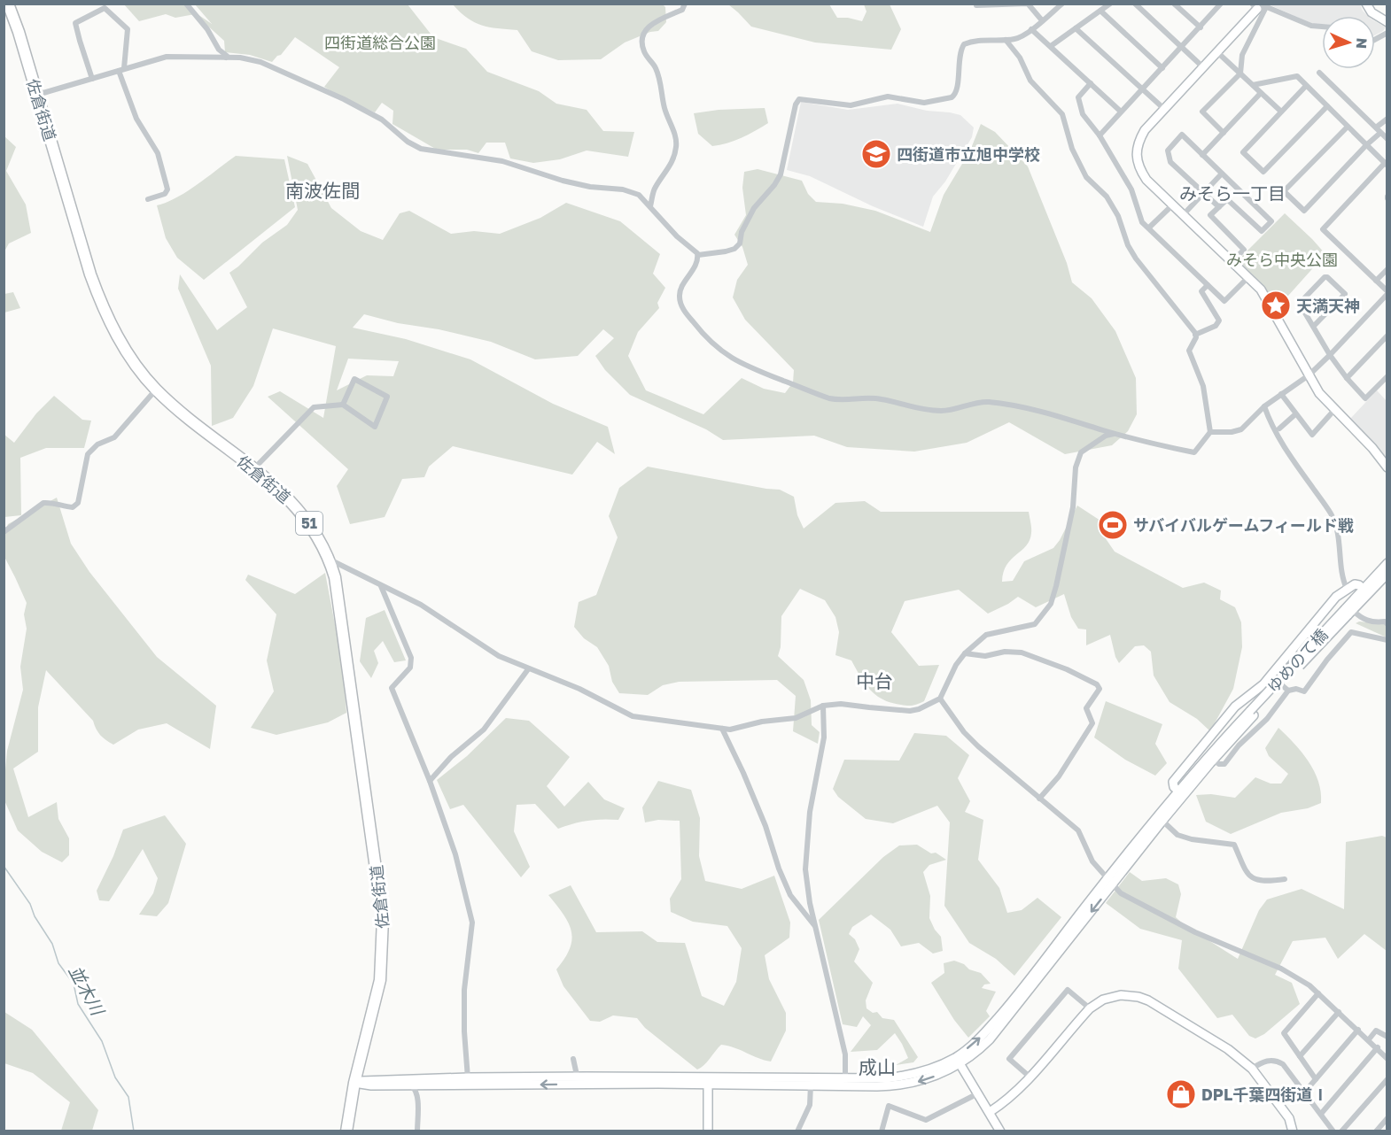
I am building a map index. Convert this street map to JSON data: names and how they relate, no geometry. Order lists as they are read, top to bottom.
{
  "streets": {
    "highway": ["佐倉街道", "51"],
    "street": ["ゆめのて橋"]
  },
  "districts": [
    "南波佐間",
    "みそら一丁目",
    "中台",
    "成山"
  ],
  "water": ["並木川"],
  "parks": ["四街道総合公園", "みそら中央公園"],
  "places": {
    "school or university": ["四街道市立旭中学校"],
    "place": ["天満天神"],
    "sports": ["サバイバルゲームフィールド戦"],
    "shop": ["DPL千葉四街道Ⅰ"]
  },
  "north": "right"
}
